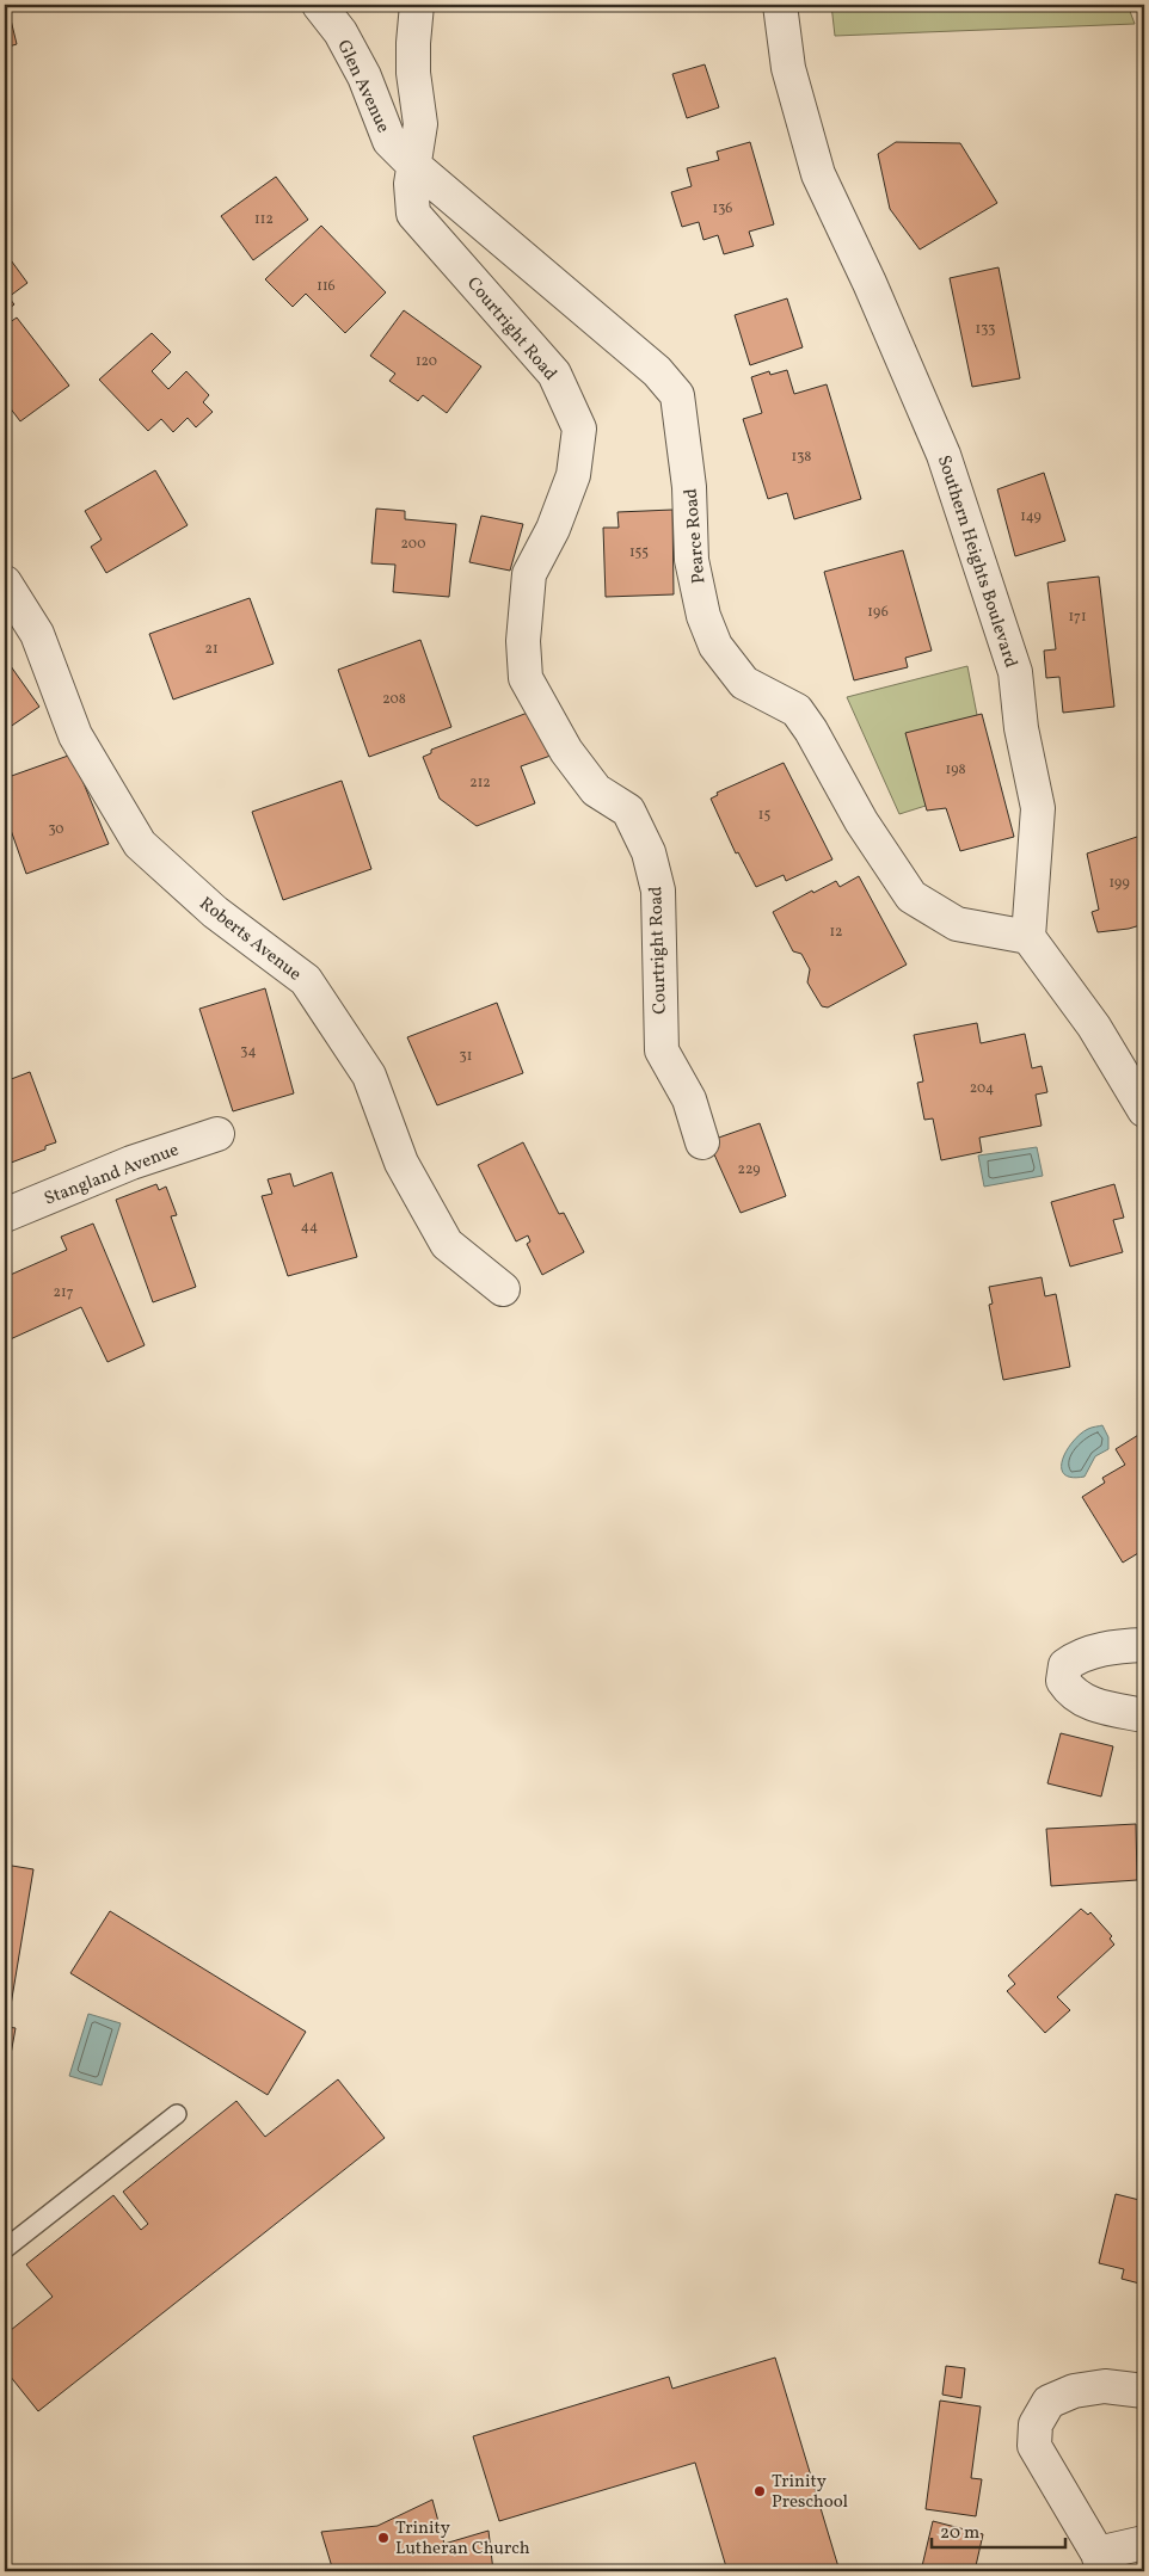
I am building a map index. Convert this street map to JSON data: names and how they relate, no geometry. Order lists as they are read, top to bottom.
{
  "streets": {
    "street": [
      "Glen Avenue",
      "Courtright Road",
      "Pearce Road",
      "Southern Heights Boulevard",
      "Roberts Avenue",
      "Stangland Avenue"
    ]
  },
  "crossings": [
    ["Glen Avenue", "Courtright Road"],
    ["Glen Avenue", "Pearce Road"],
    ["Courtright Road", "Pearce Road"],
    ["Pearce Road", "Southern Heights Boulevard"]
  ],
  "places": ["Trinity Preschool", "Trinity Lutheran Church"],
  "house_numbers": [
    "136",
    "112",
    "116",
    "133",
    "120",
    "138",
    "149",
    "200",
    "155",
    "196",
    "171",
    "21",
    "208",
    "198",
    "212",
    "15",
    "30",
    "199",
    "12",
    "34",
    "31",
    "204",
    "229",
    "44",
    "217"
  ],
  "scale_bar": "20 m"
}
